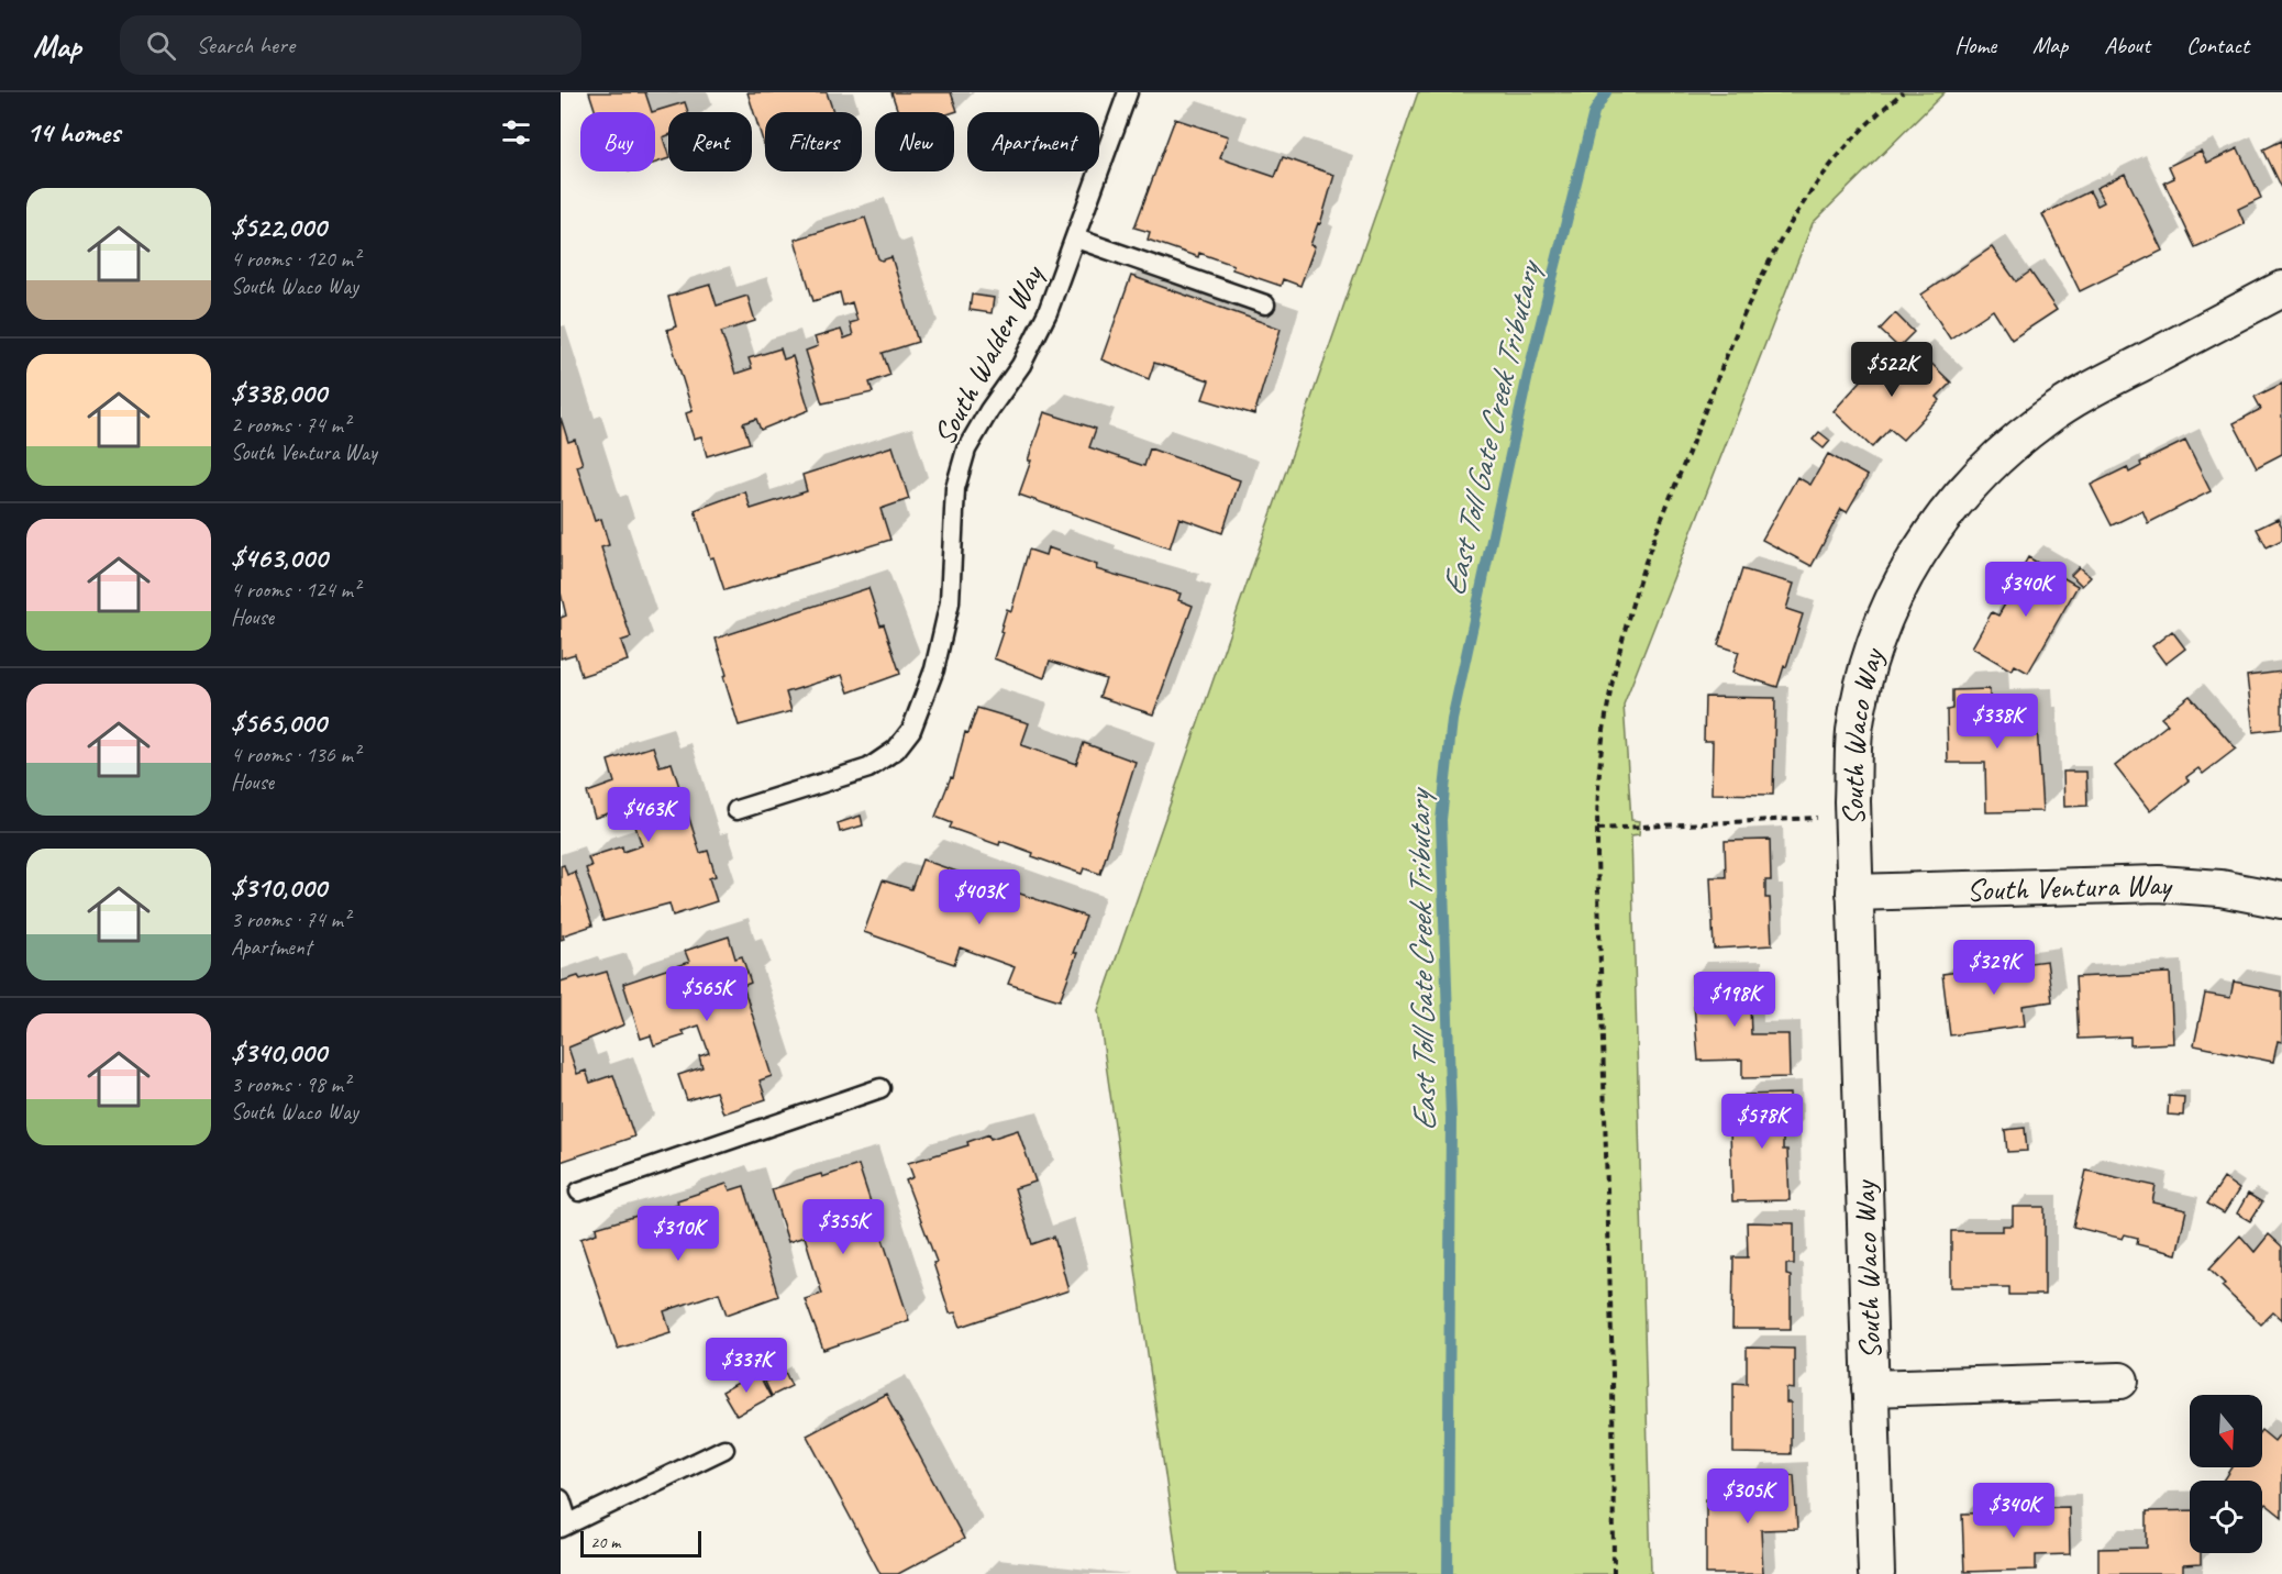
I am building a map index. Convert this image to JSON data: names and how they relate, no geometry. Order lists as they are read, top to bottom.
{
  "streets": {
    "street": ["South Waco Way", "South Ventura Way"],
    "lane": ["South Walden Way"]
  },
  "crossings": [
    ["South Waco Way", "South Ventura Way"]
  ],
  "water": ["East Toll Gate Creek Tributary"],
  "scale_bar": "20 m",
  "north": "bottom",
  "page": {
    "header": "Map",
    "search": "Search here",
    "nav": [
      "Home",
      "Map",
      "About",
      "Contact"
    ],
    "heading": "14 homes",
    "chip": [
      "Buy",
      "Rent",
      "Filters",
      "New",
      "Apartment"
    ],
    "list": [
      {
        "name": "$522,000",
        "note": "4 rooms · 120 m² · South Waco Way"
      },
      {
        "name": "$338,000",
        "note": "2 rooms · 74 m² · South Ventura Way"
      },
      {
        "name": "$463,000",
        "note": "4 rooms · 124 m² · House"
      },
      {
        "name": "$565,000",
        "note": "4 rooms · 136 m² · House"
      },
      {
        "name": "$310,000",
        "note": "3 rooms · 74 m² · Apartment"
      },
      {
        "name": "$340,000",
        "note": "3 rooms · 98 m² · South Waco Way"
      }
    ],
    "price": [
      "$522K",
      "$340K",
      "$338K",
      "$463K",
      "$403K",
      "$329K",
      "$565K",
      "$198K",
      "$578K",
      "$355K",
      "$310K",
      "$337K",
      "$305K",
      "$340K"
    ],
    "scale": "20 m"
  }
}
